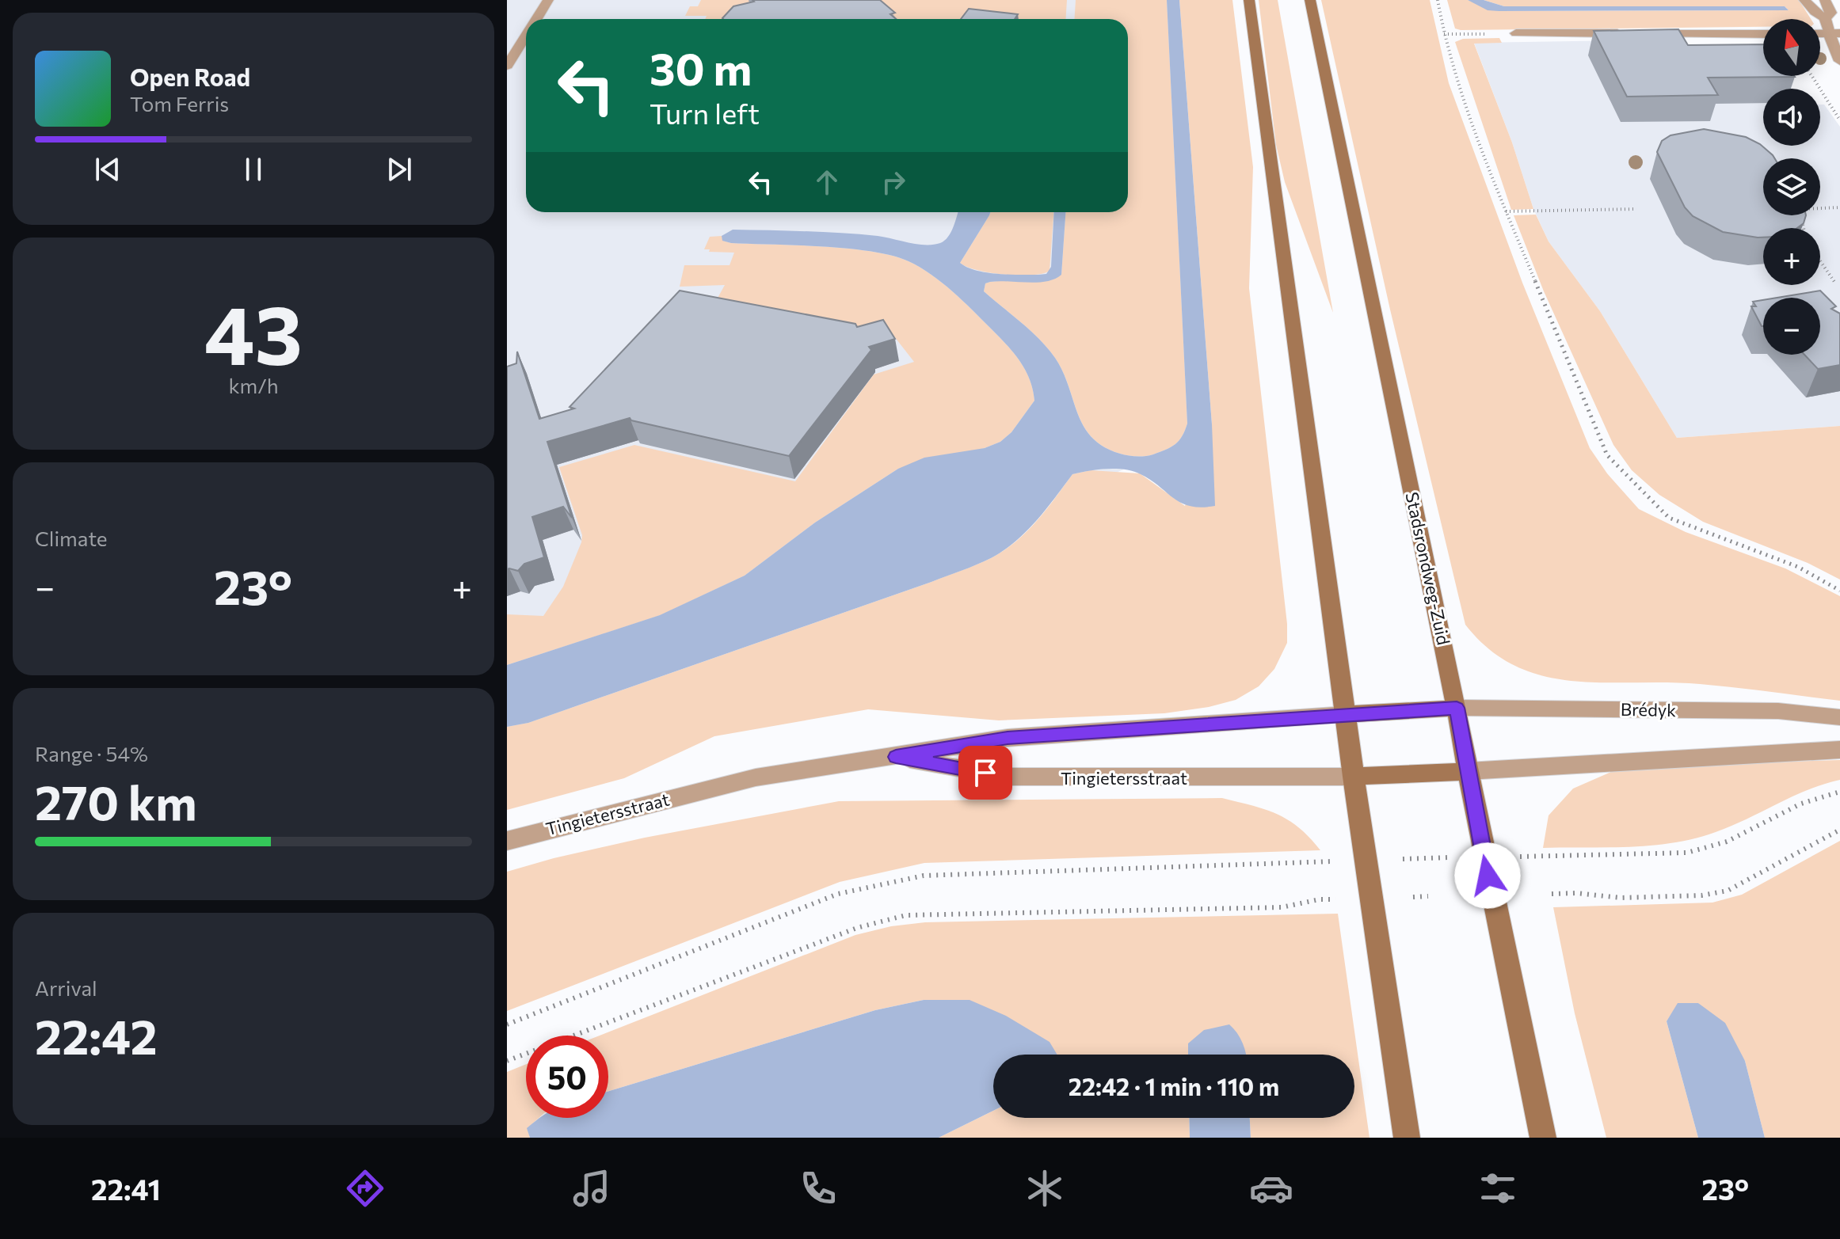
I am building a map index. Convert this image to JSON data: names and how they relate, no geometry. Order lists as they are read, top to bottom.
{
  "streets": {
    "main road": ["Stadsrondweg-Zuid"],
    "street": ["Brédyk", "Tingietersstraat"]
  },
  "crossings": [
    ["Stadsrondweg-Zuid", "Brédyk"]
  ],
  "north": "top",
  "page": {
    "map_buttons": ["+", "−"],
    "turn": ["30 m", "Turn left"],
    "song": ["Open Road", "Tom Ferris"],
    "tile": [
      ["43", "km/h"],
      "Climate",
      ["Range · 54%", "270 km"],
      ["Arrival", "22:42"]
    ],
    "heat": ["−", "23°", "+"],
    "limit": "50",
    "trip": "22:42 · 1 min · 110 m",
    "tabs": ["22:41", "23°"]
  }
}
